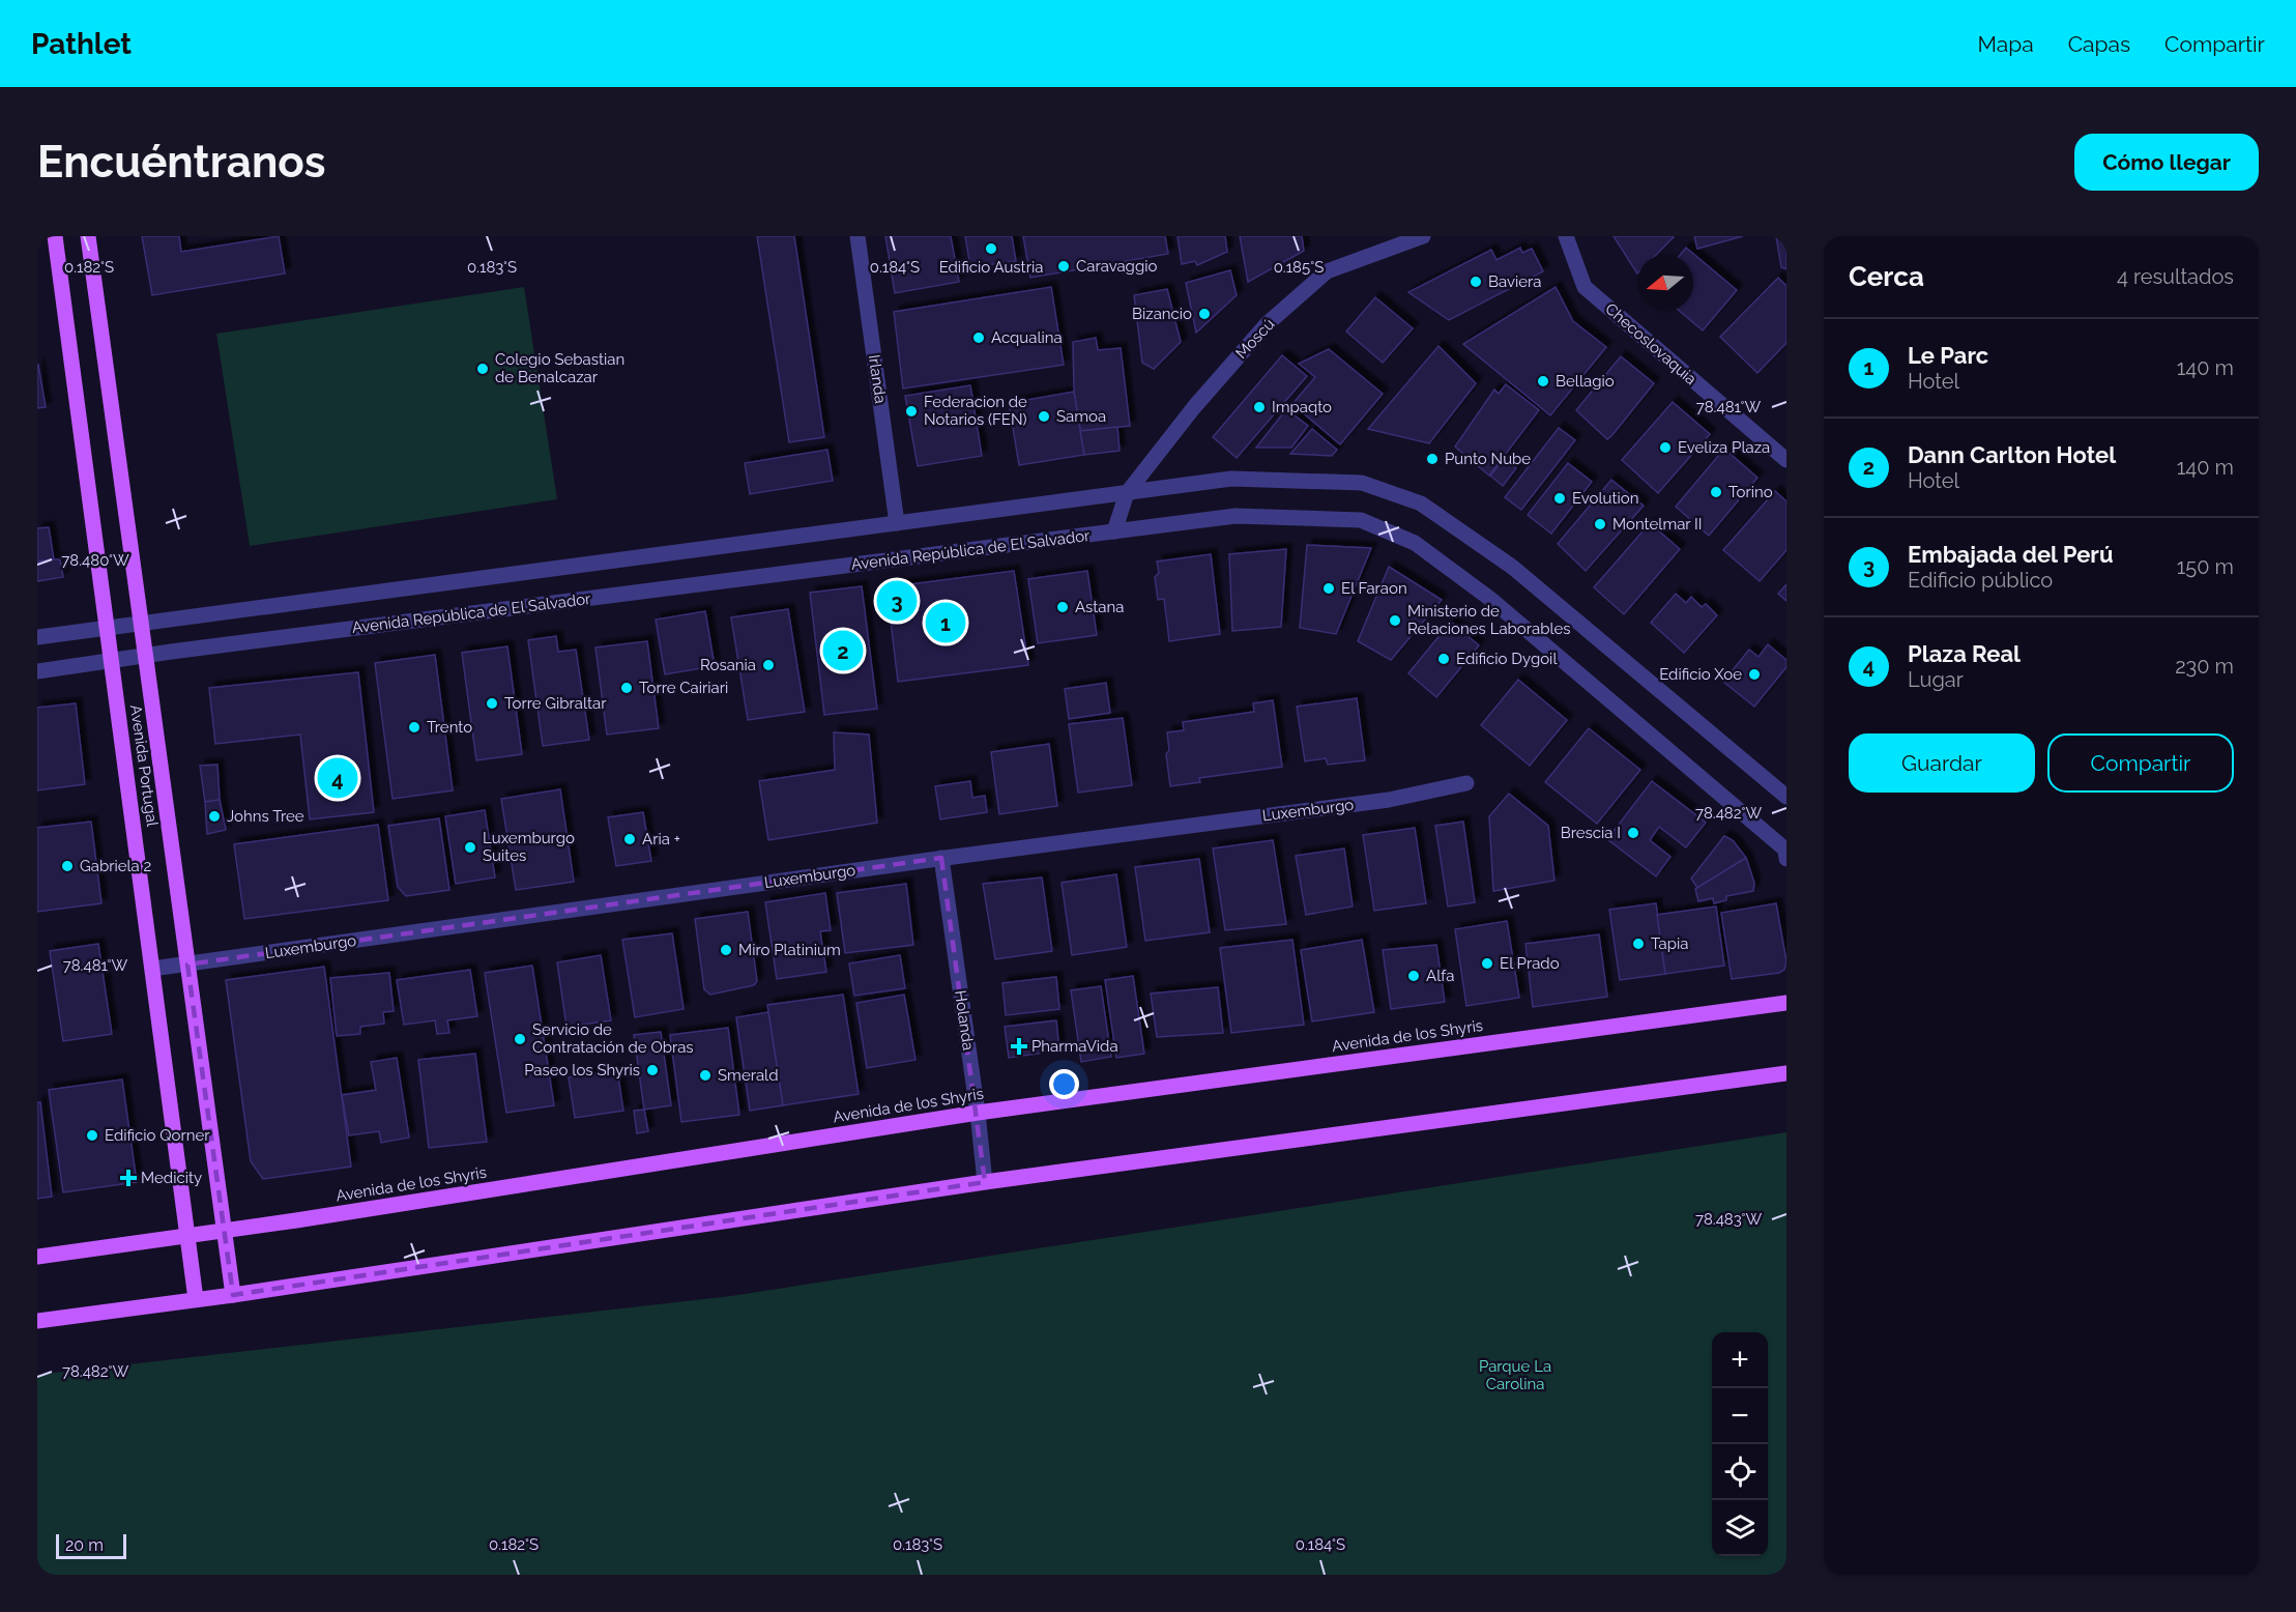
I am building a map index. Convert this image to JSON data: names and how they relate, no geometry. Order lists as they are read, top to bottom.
{
  "streets": {
    "main road": ["Avenida Portugal", "Avenida de los Shyris"],
    "street": [
      "Moscú",
      "Checoslovaquia",
      "Irlanda",
      "Avenida República de El Salvador",
      "Luxemburgo",
      "Holanda"
    ]
  },
  "crossings": [
    ["Avenida República de El Salvador", "Avenida Portugal"],
    ["Avenida Portugal", "Luxemburgo"],
    ["Avenida Portugal", "Avenida de los Shyris"],
    ["Luxemburgo", "Holanda"],
    ["Holanda", "Avenida de los Shyris"]
  ],
  "parks": ["Parque La Carolina"],
  "places": {
    "other": [
      "Edificio Austria",
      "Caravaggio",
      "Baviera",
      "Bizancio",
      "Acqualina",
      "Colegio Sebastian de Benalcazar",
      "Bellagio",
      "Impaqto",
      "Federacion de Notarios (FEN)",
      "Samoa",
      "Eveliza Plaza",
      "Punto Nube",
      "Torino",
      "Evolution",
      "Montelmar II",
      "El Faraon",
      "Astana",
      "Ministerio de Relaciones Laborables",
      "Edificio Dygoil",
      "Rosania",
      "Edificio Xoe",
      "Torre Cairiari",
      "Torre Gibraltar",
      "Trento",
      "Johns Tree",
      "Brescia I",
      "Aria +",
      "Luxemburgo Suites",
      "Gabriela 2",
      "Tapia",
      "Miro Platinium",
      "El Prado",
      "Alfa",
      "Servicio de Contratación de Obras",
      "Paseo los Shyris",
      "Smerald",
      "Edificio Qorner"
    ],
    "health": ["PharmaVida", "Medicity"]
  },
  "scale_bar": "20 m",
  "north": "left",
  "page": {
    "header": "Pathlet",
    "nav": ["Mapa", "Capas", "Compartir"],
    "buttons": [
      "Cómo llegar",
      ["Guardar", "Compartir"]
    ],
    "title": "Encuéntranos",
    "heading": ["Cerca", "4 resultados"],
    "list": [
      {
        "mark": "1",
        "name": "Le Parc",
        "note": "Hotel",
        "value": "140 m"
      },
      {
        "mark": "2",
        "name": "Dann Carlton Hotel",
        "note": "Hotel",
        "value": "140 m"
      },
      {
        "mark": "3",
        "name": "Embajada del Perú",
        "note": "Edificio público",
        "value": "150 m"
      },
      {
        "mark": "4",
        "name": "Plaza Real",
        "note": "Lugar",
        "value": "230 m"
      }
    ],
    "pins": [
      "3",
      "1",
      "2",
      "4"
    ],
    "map_buttons": ["+", "−"],
    "scale": "20 m"
  },
  "coordinates": [
    "0.182°S",
    "0.183°S",
    "0.184°S",
    "0.185°S",
    "78.481°W",
    "78.480°W",
    "78.482°W",
    "78.483°W"
  ]
}
